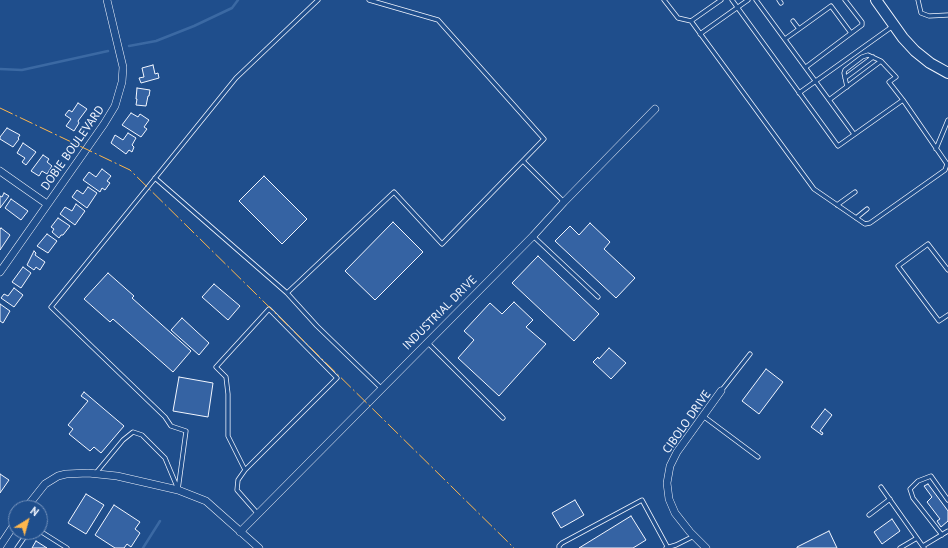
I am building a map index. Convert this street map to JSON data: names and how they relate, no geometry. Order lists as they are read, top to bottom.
{
  "streets": {
    "street": ["DOBIE BOULEVARD", "INDUSTRIAL DRIVE", "CIBOLO DRIVE"]
  },
  "north": "top right"
}
